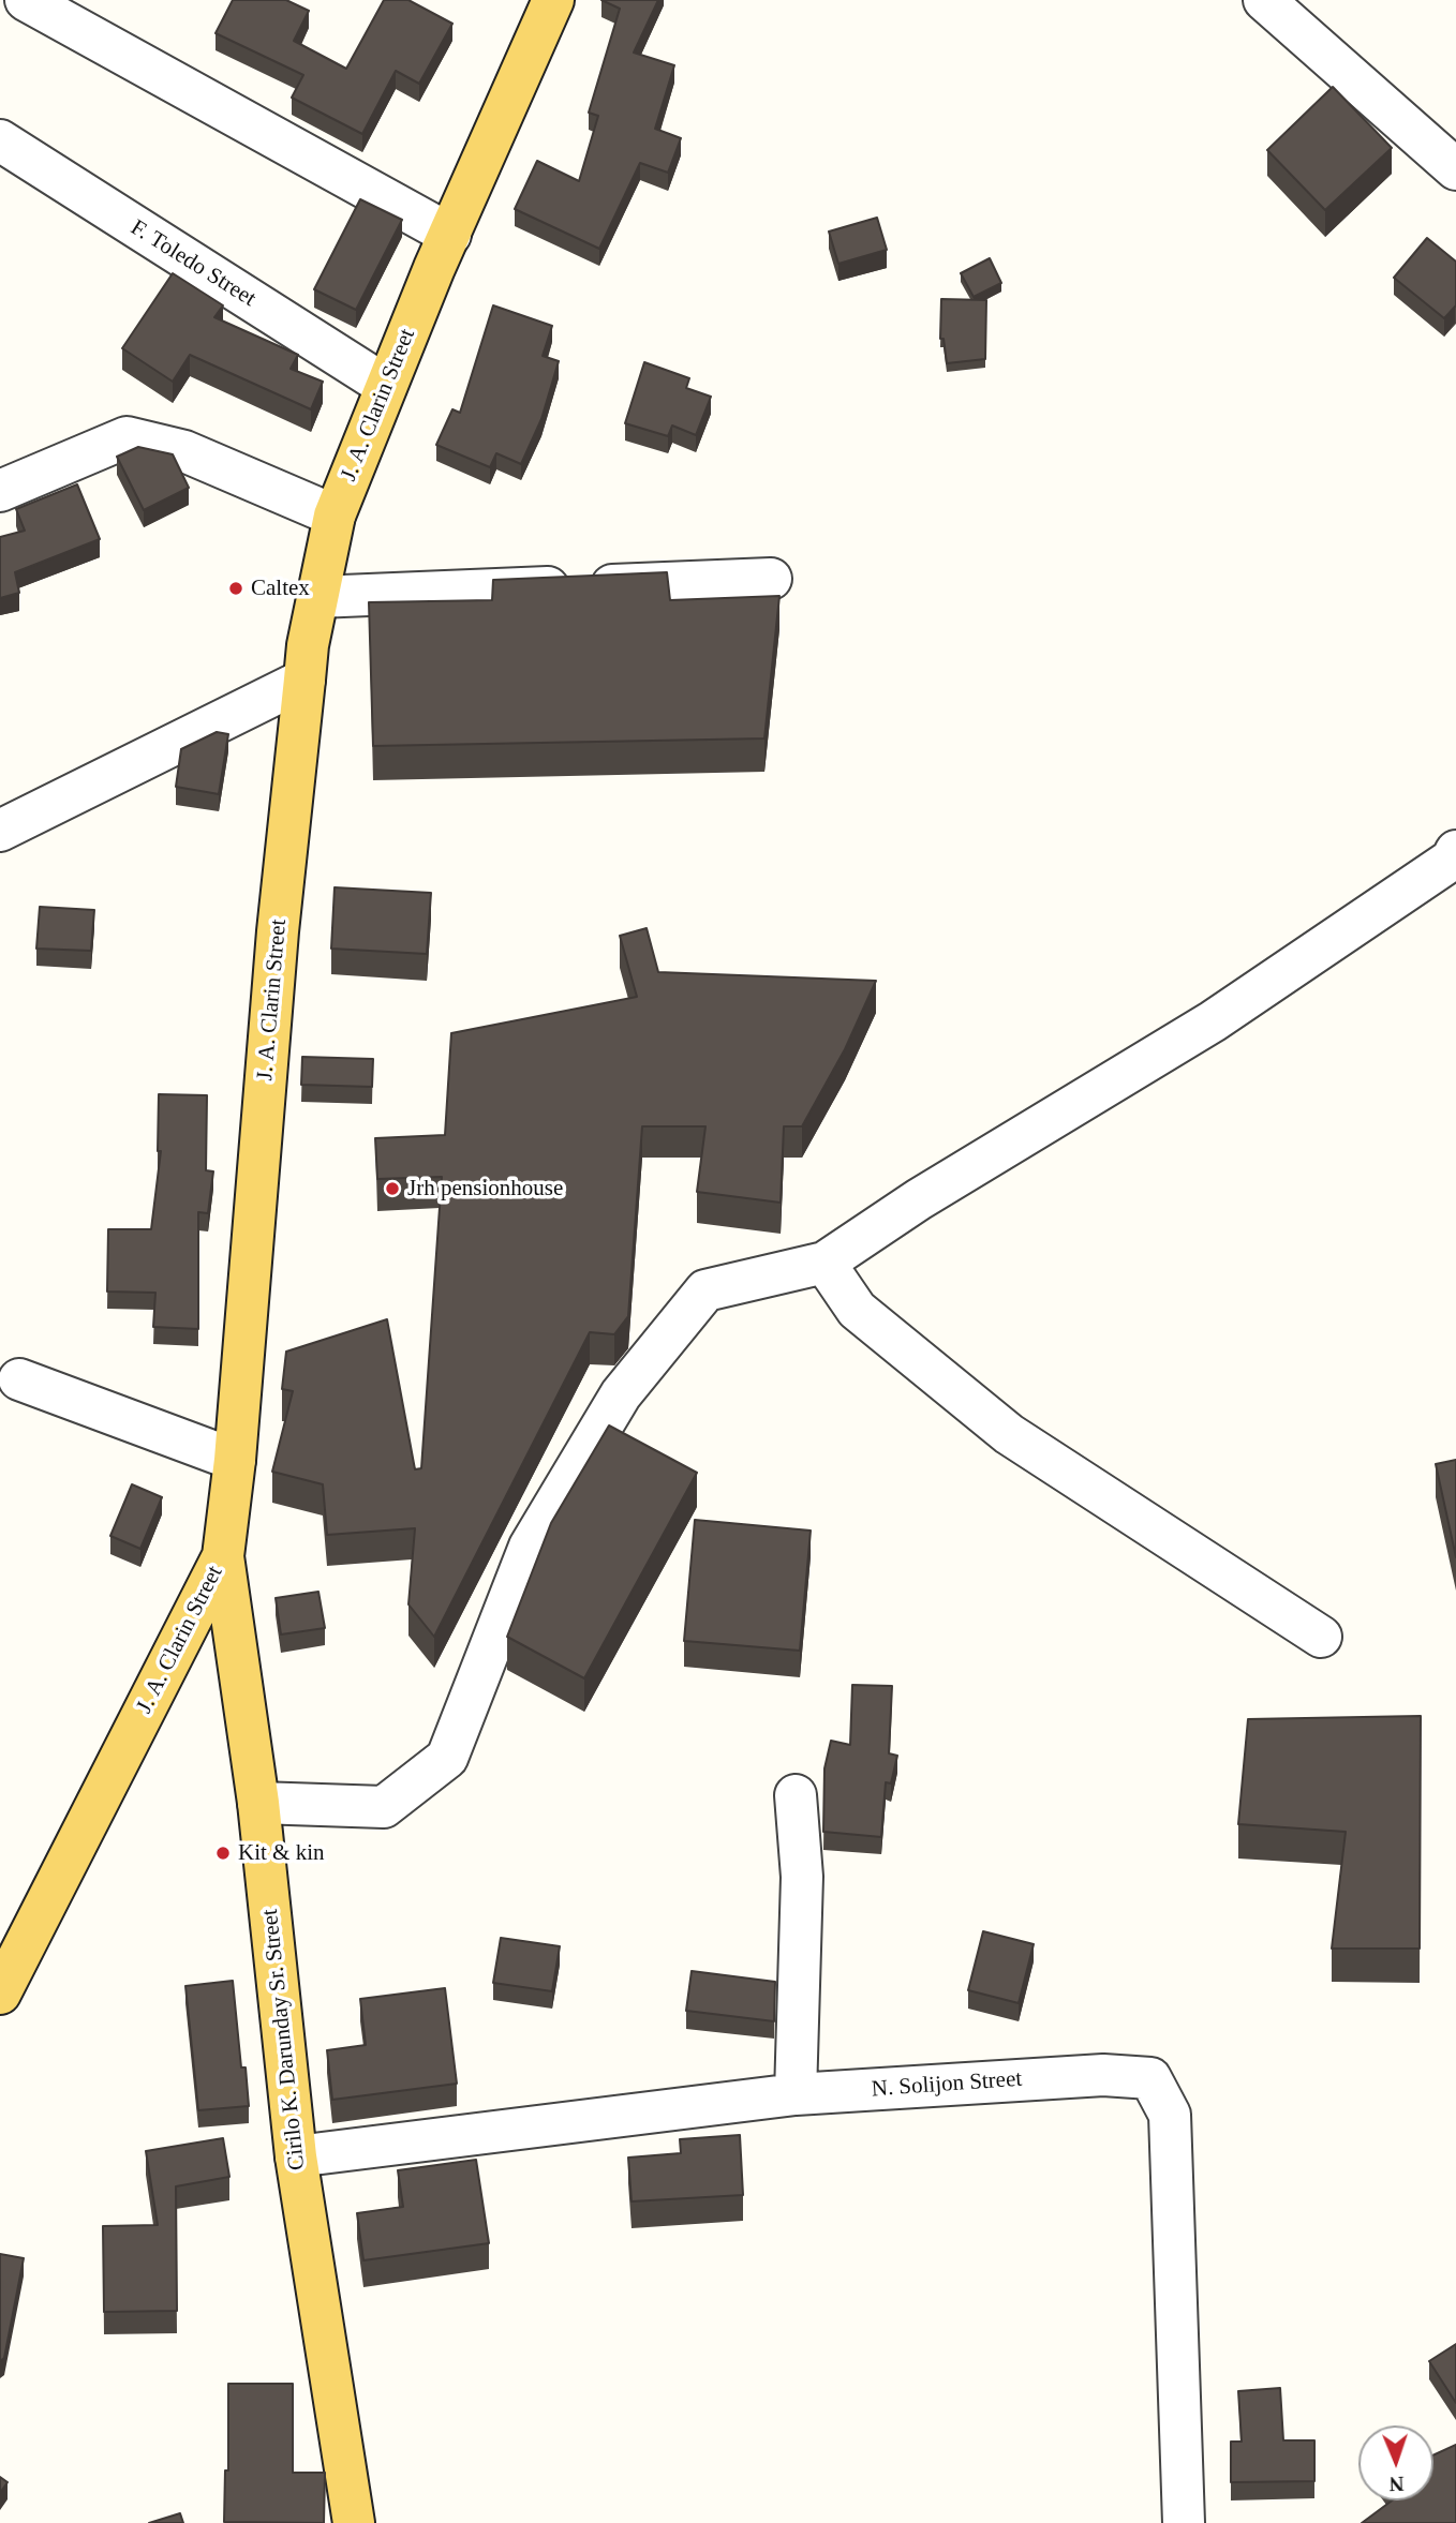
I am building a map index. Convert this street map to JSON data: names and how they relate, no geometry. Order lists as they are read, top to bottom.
{
  "streets": {
    "main road": ["J. A. Clarin Street", "Cirilo K. Darunday Sr. Street"],
    "street": ["F. Toledo Street", "N. Solijon Street"]
  },
  "crossings": [
    ["F. Toledo Street", "J. A. Clarin Street"],
    ["J. A. Clarin Street", "Cirilo K. Darunday Sr. Street"],
    ["Cirilo K. Darunday Sr. Street", "N. Solijon Street"]
  ],
  "places": ["Caltex", "Jrh pensionhouse", "Kit & kin"],
  "north": "bottom"
}
